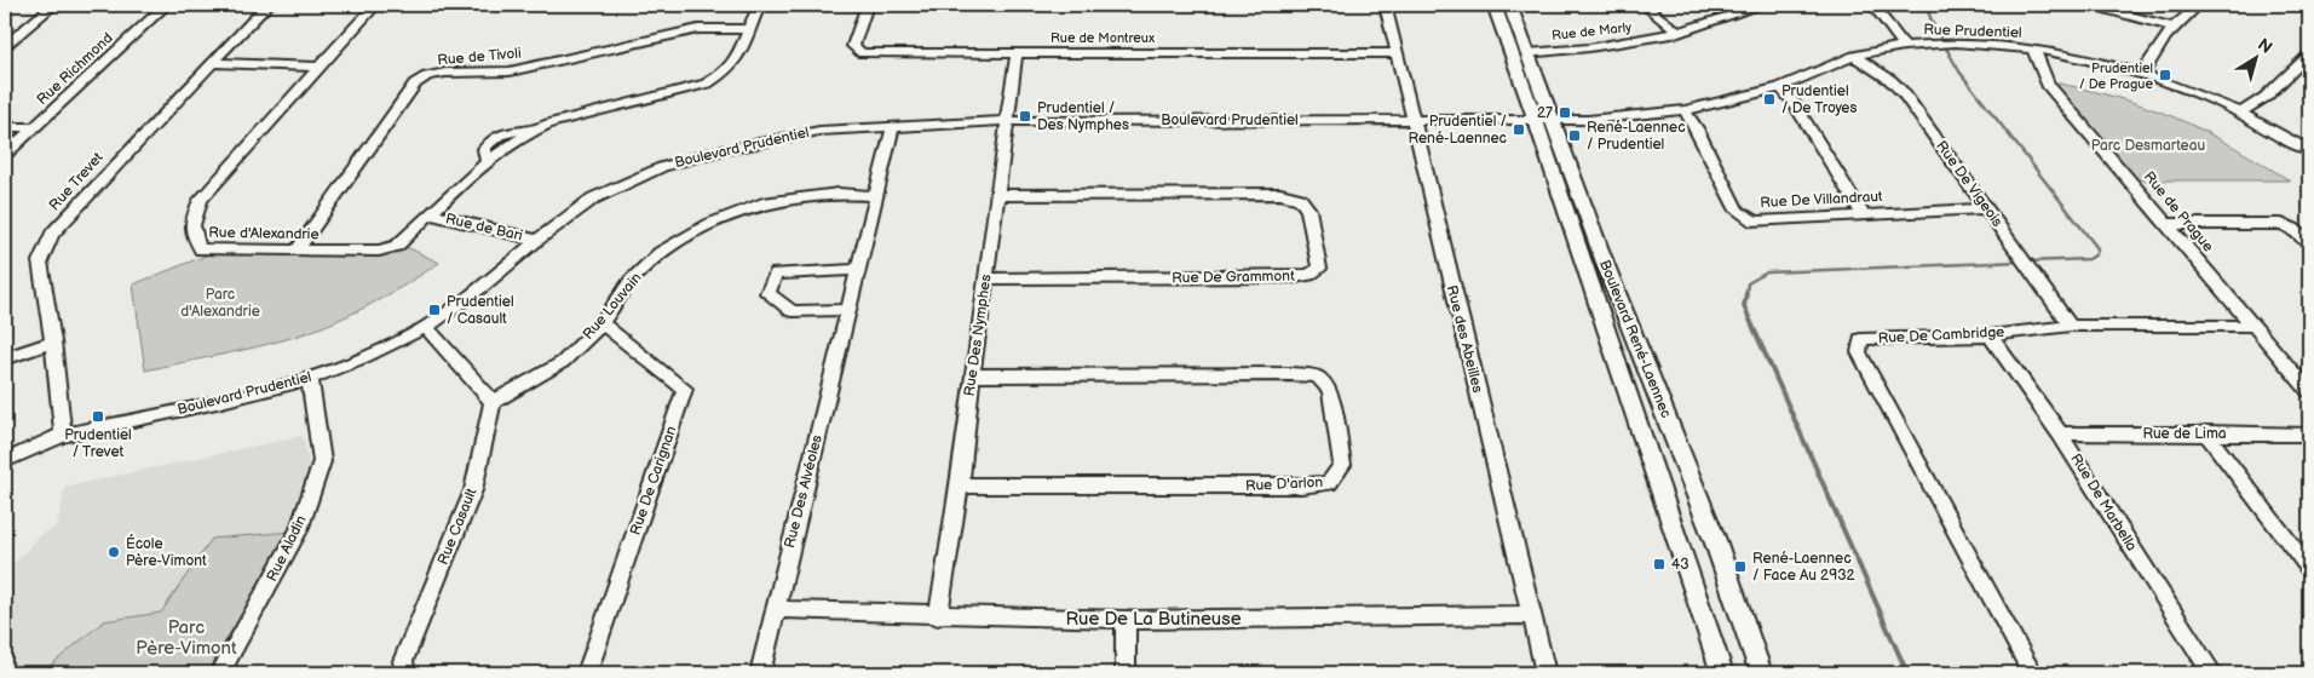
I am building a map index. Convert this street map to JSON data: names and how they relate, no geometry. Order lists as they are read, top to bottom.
{
  "streets": {
    "street": [
      "Rue de Marly",
      "Rue Prudentiel",
      "Rue de Montreux",
      "Rue de Tivoli",
      "Rue Richmond",
      "Boulevard Prudentiel",
      "Rue Trevet",
      "Rue De Vigeois",
      "Rue De Villandraut",
      "Rue de Prague",
      "Rue de Bari",
      "Rue d'Alexandrie",
      "Rue De Grammont",
      "Rue Louvain",
      "Rue Des Nymphes",
      "Rue De Cambridge",
      "Rue des Abeilles",
      "Boulevard René-Laennec",
      "Rue de Lima",
      "Rue De Carignan",
      "Rue D'arlon",
      "Rue Des Alvéoles",
      "Rue De Marbella",
      "Rue Casault",
      "Rue Aladin",
      "Rue De La Butineuse"
    ]
  },
  "crossings": [
    ["Rue de Marly", "Boulevard René-Laennec"],
    ["Rue Prudentiel", "Boulevard Prudentiel"],
    ["Rue Prudentiel", "Rue De Vigeois"],
    ["Rue Prudentiel", "Rue De Villandraut"],
    ["Rue Prudentiel", "Rue de Prague"],
    ["Rue Prudentiel", "Boulevard René-Laennec"],
    ["Rue de Montreux", "Rue Des Nymphes"],
    ["Rue de Montreux", "Rue des Abeilles"],
    ["Rue de Tivoli", "Rue d'Alexandrie"],
    ["Boulevard Prudentiel", "Rue Trevet"],
    ["Boulevard Prudentiel", "Rue de Bari"],
    ["Boulevard Prudentiel", "Rue Des Nymphes"],
    ["Boulevard Prudentiel", "Rue des Abeilles"],
    ["Boulevard Prudentiel", "Boulevard René-Laennec"],
    ["Boulevard Prudentiel", "Rue Des Alvéoles"],
    ["Boulevard Prudentiel", "Rue Aladin"],
    ["Rue De Vigeois", "Rue De Villandraut"],
    ["Rue De Vigeois", "Rue De Cambridge"],
    ["Rue de Prague", "Rue De Cambridge"],
    ["Rue de Bari", "Rue d'Alexandrie"],
    ["Rue De Grammont", "Rue Des Nymphes"],
    ["Rue Louvain", "Rue De Carignan"],
    ["Rue Louvain", "Rue Des Alvéoles"],
    ["Rue Louvain", "Rue Casault"],
    ["Rue Des Nymphes", "Rue D'arlon"],
    ["Rue Des Nymphes", "Rue De La Butineuse"],
    ["Rue De Cambridge", "Rue De Marbella"],
    ["Rue des Abeilles", "Rue De La Butineuse"],
    ["Rue de Lima", "Rue De Marbella"],
    ["Rue Des Alvéoles", "Rue De La Butineuse"]
  ],
  "parks": ["Parc Desmarteau", "Parc d'Alexandrie", "Parc Père-Vimont"],
  "places": {
    "transit": [
      "Prudentiel / De Prague",
      "Prudentiel / De Troyes",
      "27",
      "Prudentiel / Des Nymphes",
      "Prudentiel / René-Laennec",
      "René-Laennec / Prudentiel",
      "Prudentiel / Casault",
      "Prudentiel / Trevet",
      "43",
      "René-Laennec / Face Au 2932"
    ],
    "other": ["École Père-Vimont"]
  },
  "north": "top right"
}
